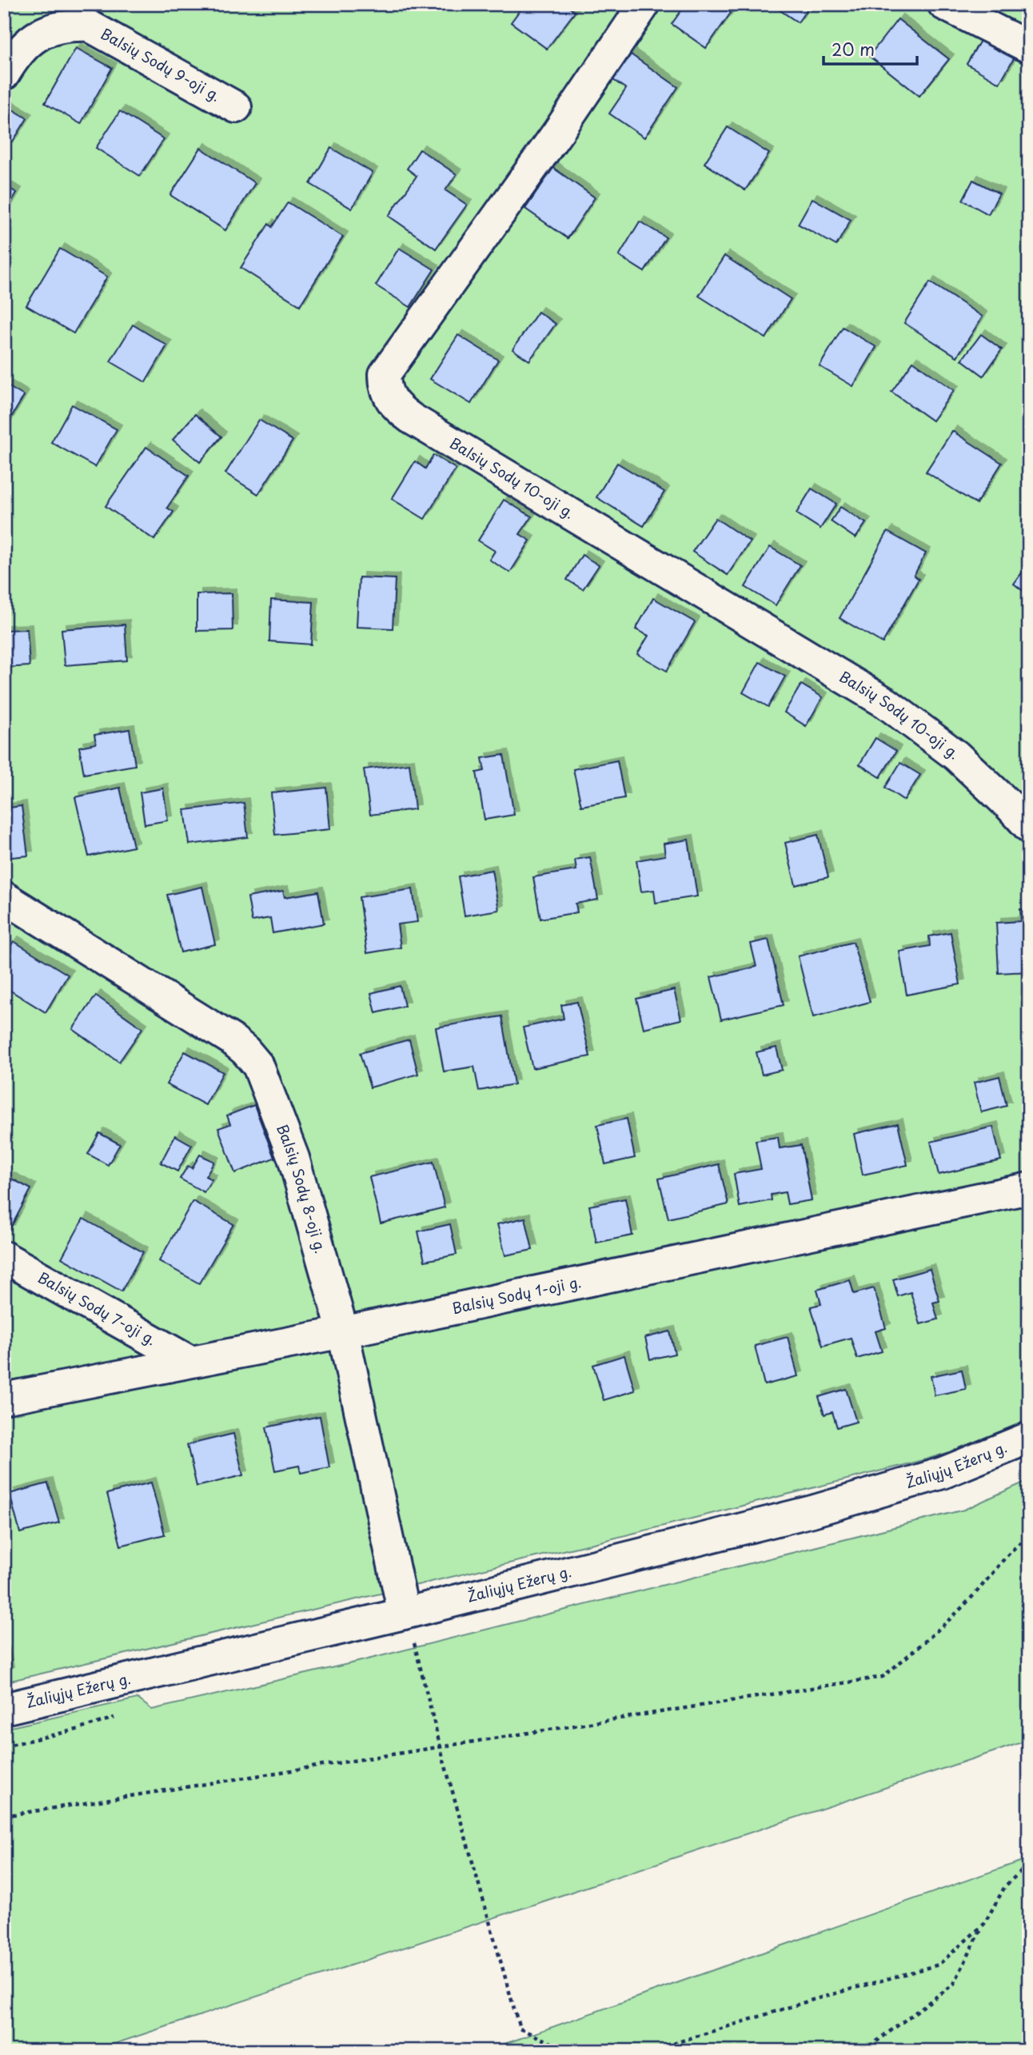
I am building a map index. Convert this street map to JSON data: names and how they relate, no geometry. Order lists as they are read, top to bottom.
{
  "streets": {
    "street": [
      "Balsių Sodų 9-oji g.",
      "Balsių Sodų 10-oji g.",
      "Balsių Sodų 8-oji g.",
      "Balsių Sodų 1-oji g.",
      "Balsių Sodų 7-oji g.",
      "Žaliųjų Ežerų g."
    ]
  },
  "crossings": [
    ["Balsių Sodų 8-oji g.", "Balsių Sodų 1-oji g."],
    ["Balsių Sodų 8-oji g.", "Žaliųjų Ežerų g."],
    ["Balsių Sodų 1-oji g.", "Balsių Sodų 7-oji g."]
  ],
  "scale_bar": "20 m"
}
